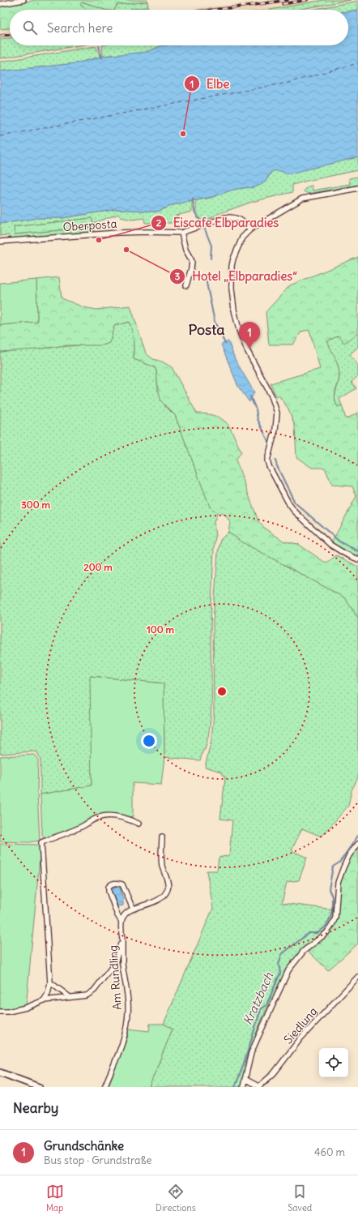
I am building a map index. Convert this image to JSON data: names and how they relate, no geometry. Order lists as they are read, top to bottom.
{
  "streets": {
    "street": ["Oberposta", "Am Rundling", "Siedlung"]
  },
  "districts": ["Posta"],
  "water": ["Kratzbach"],
  "places": ["Elbe", "Eiscafe Elbparadies", "Hotel „Elbparadies“"],
  "page": {
    "search": "Search here",
    "pins": "1",
    "heading": "Nearby",
    "list": [
      {
        "mark": "1",
        "name": "Grundschänke",
        "note": "Bus stop · Grundstraße",
        "value": "460 m"
      }
    ],
    "nav": ["Map", "Directions", "Saved"]
  },
  "rings": ["300 m", "200 m", "100 m"]
}
